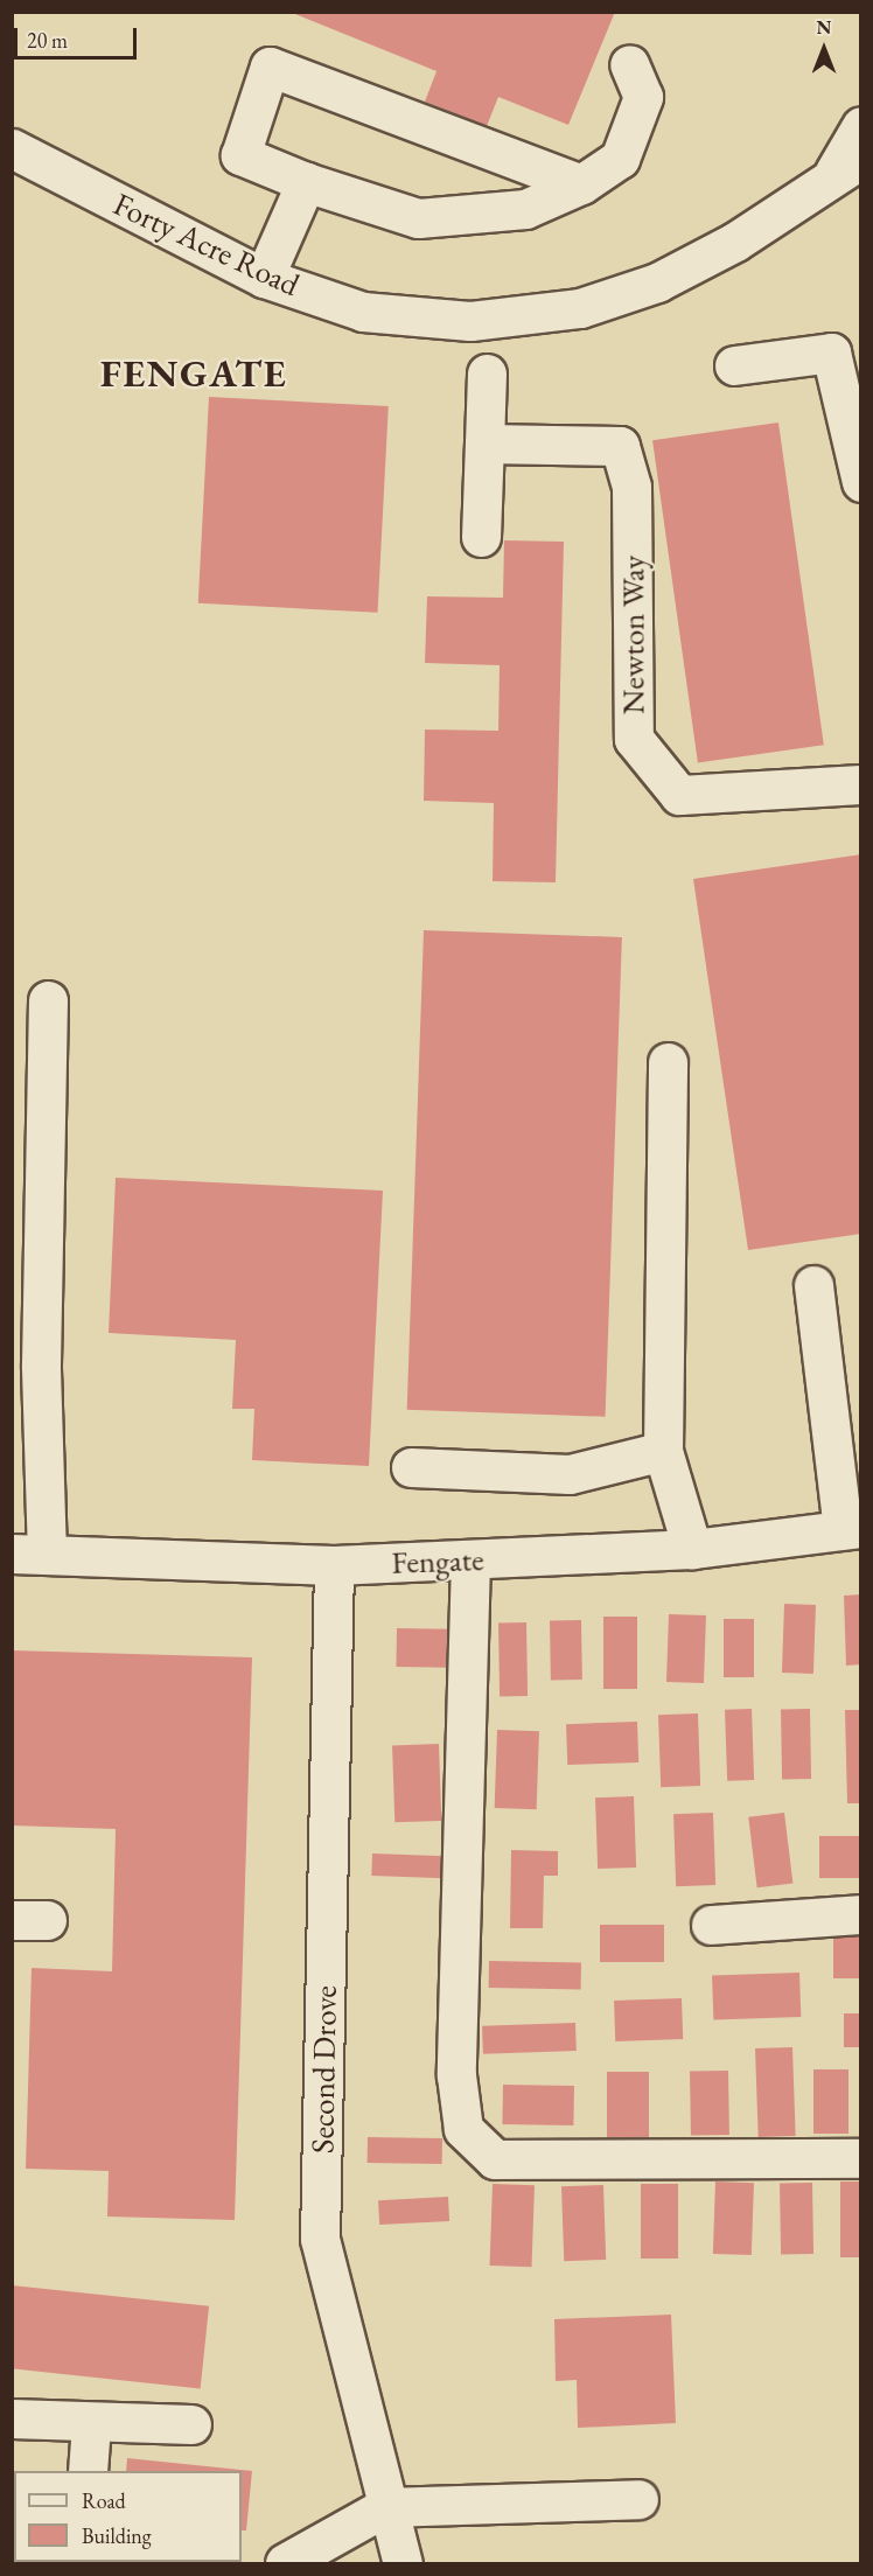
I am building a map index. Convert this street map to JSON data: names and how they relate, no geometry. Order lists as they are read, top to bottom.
{
  "streets": {
    "street": [
      "Forty Acre Road",
      "Newton Way",
      "Fengate",
      "Second Drove"
    ]
  },
  "crossings": [
    ["Fengate", "Second Drove"]
  ],
  "districts": ["FENGATE"],
  "legend": ["Road", "Building"],
  "scale_bar": "20 m",
  "north": "top"
}
